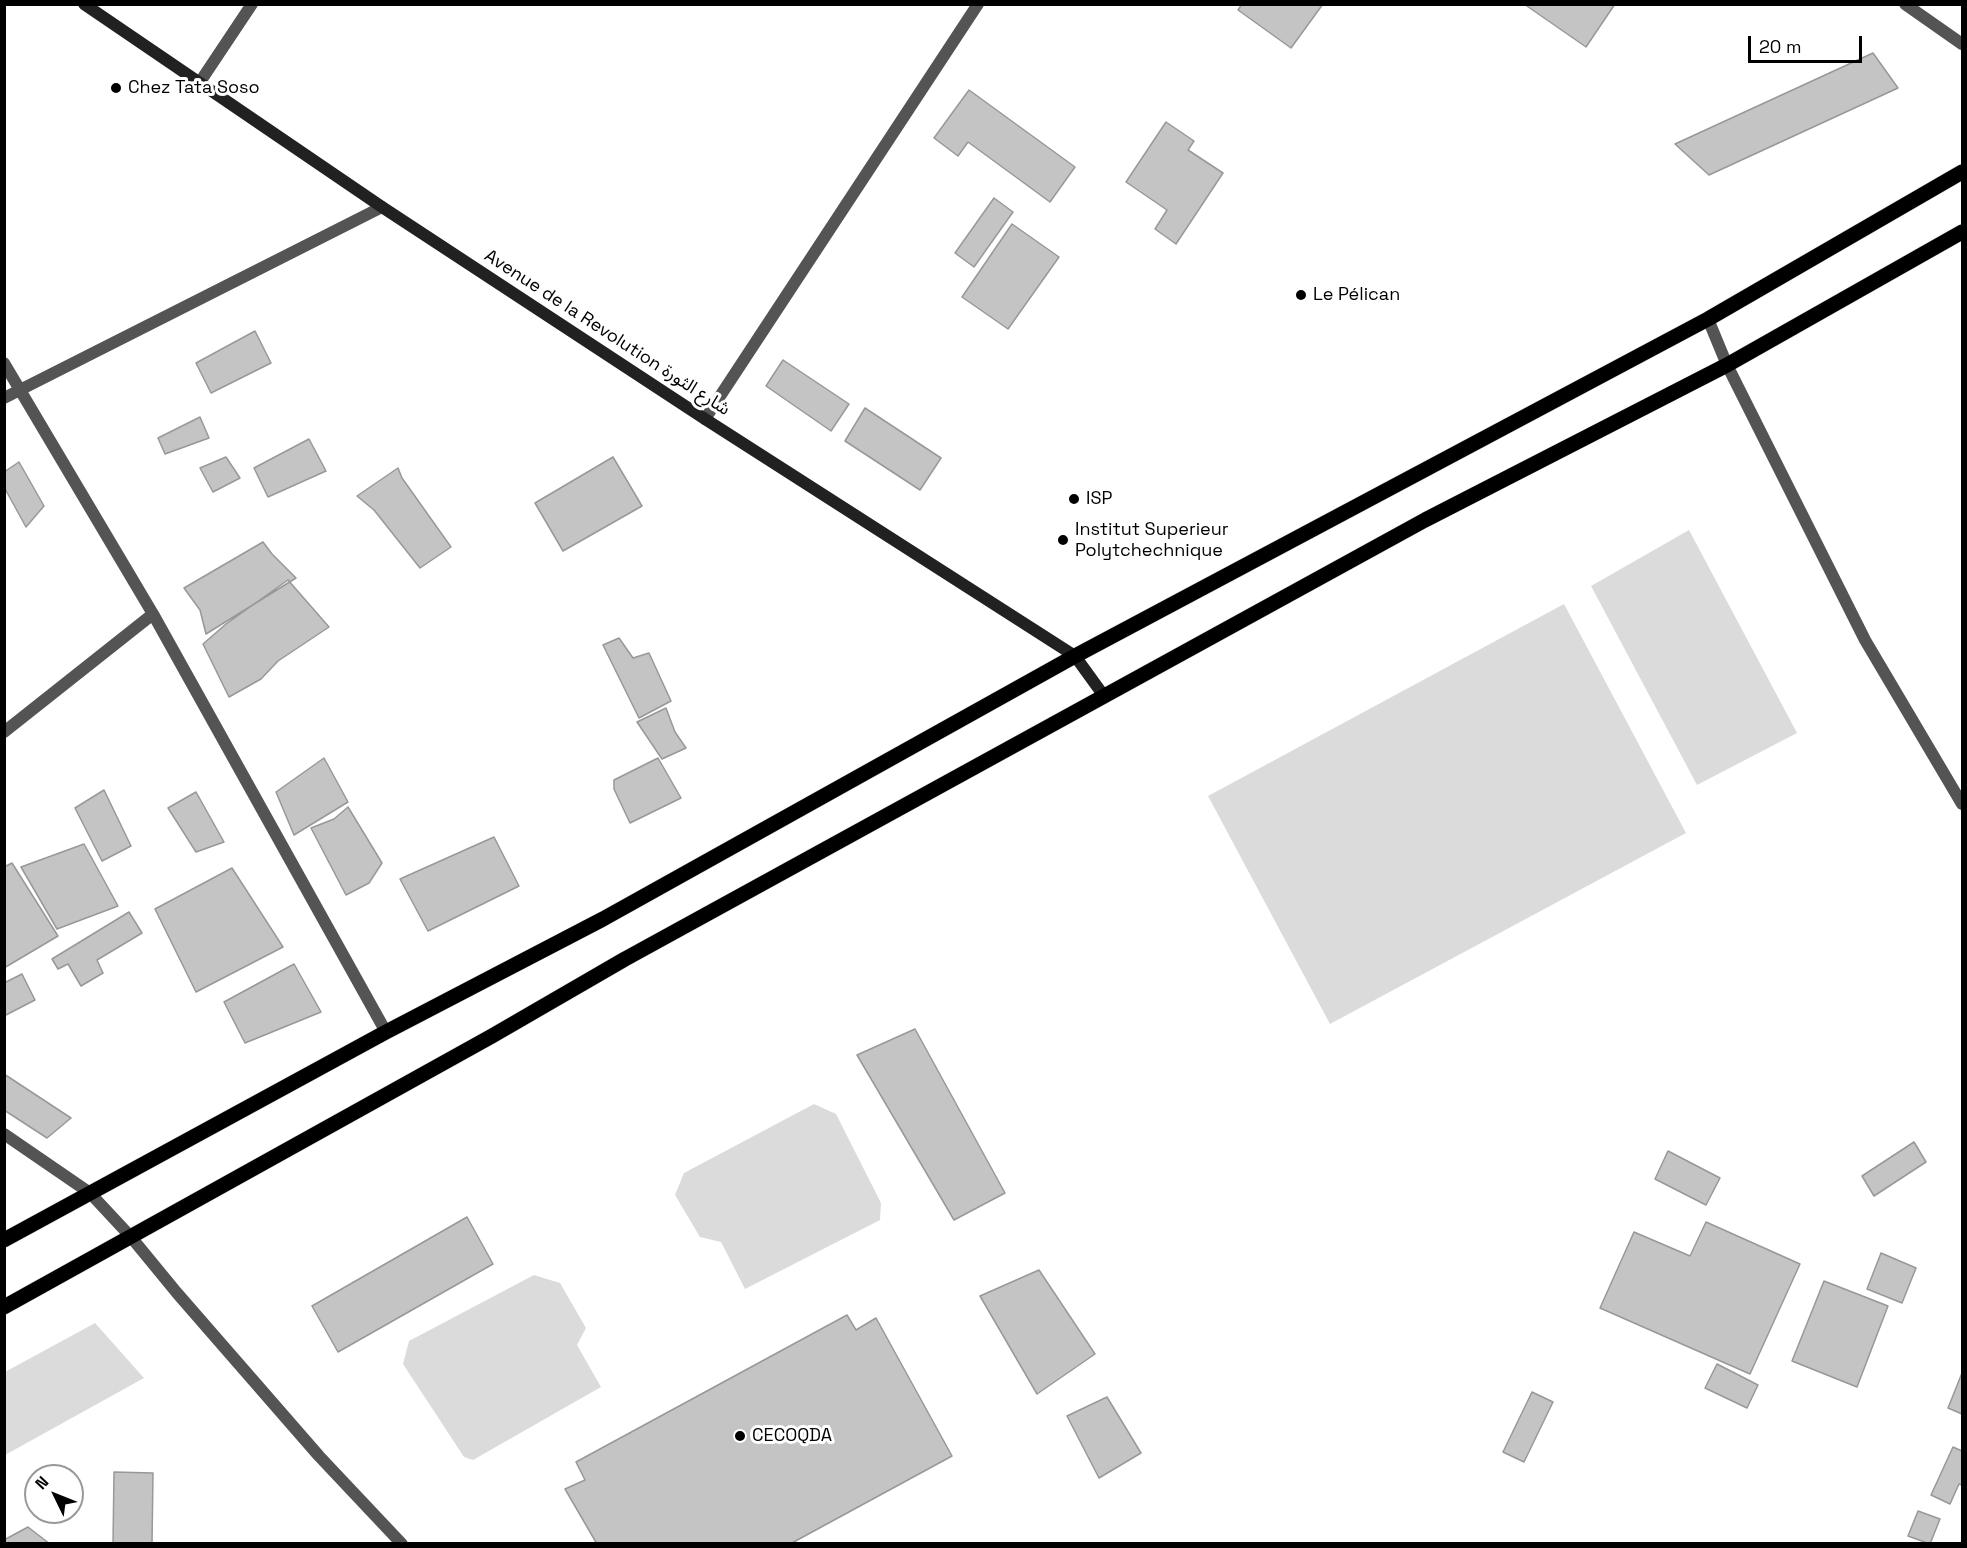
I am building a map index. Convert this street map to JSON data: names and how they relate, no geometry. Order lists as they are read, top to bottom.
{
  "streets": {
    "street": ["Avenue de la Revolution شارع الثورة"]
  },
  "places": [
    "Chez Tata Soso",
    "Le Pélican",
    "ISP",
    "Institut Superieur Polytchechnique",
    "CECOQDA"
  ],
  "scale_bar": "20 m",
  "north": "top left"
}
